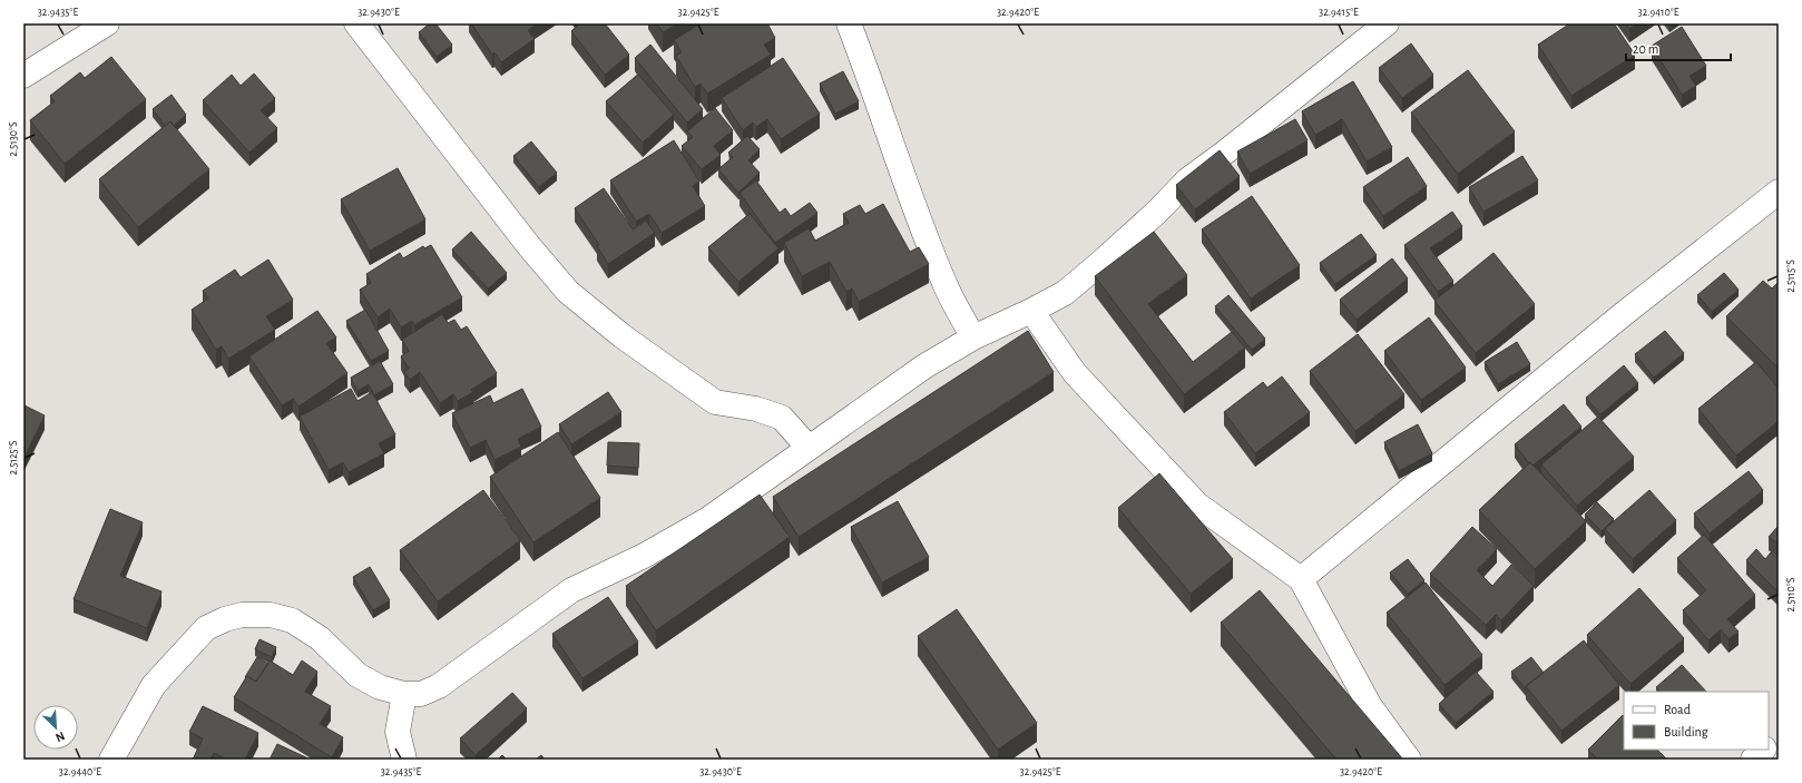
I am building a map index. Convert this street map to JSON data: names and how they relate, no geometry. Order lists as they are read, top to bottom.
{
  "legend": ["Road", "Building"],
  "scale_bar": "20 m",
  "north": "bottom right",
  "coordinates": [
    "32.9435°E",
    "32.9430°E",
    "32.9425°E",
    "32.9420°E",
    "32.9415°E",
    "32.9410°E",
    "2.5130°S",
    "2.5115°S",
    "2.5125°S",
    "2.5110°S",
    "32.9440°E"
  ]
}
